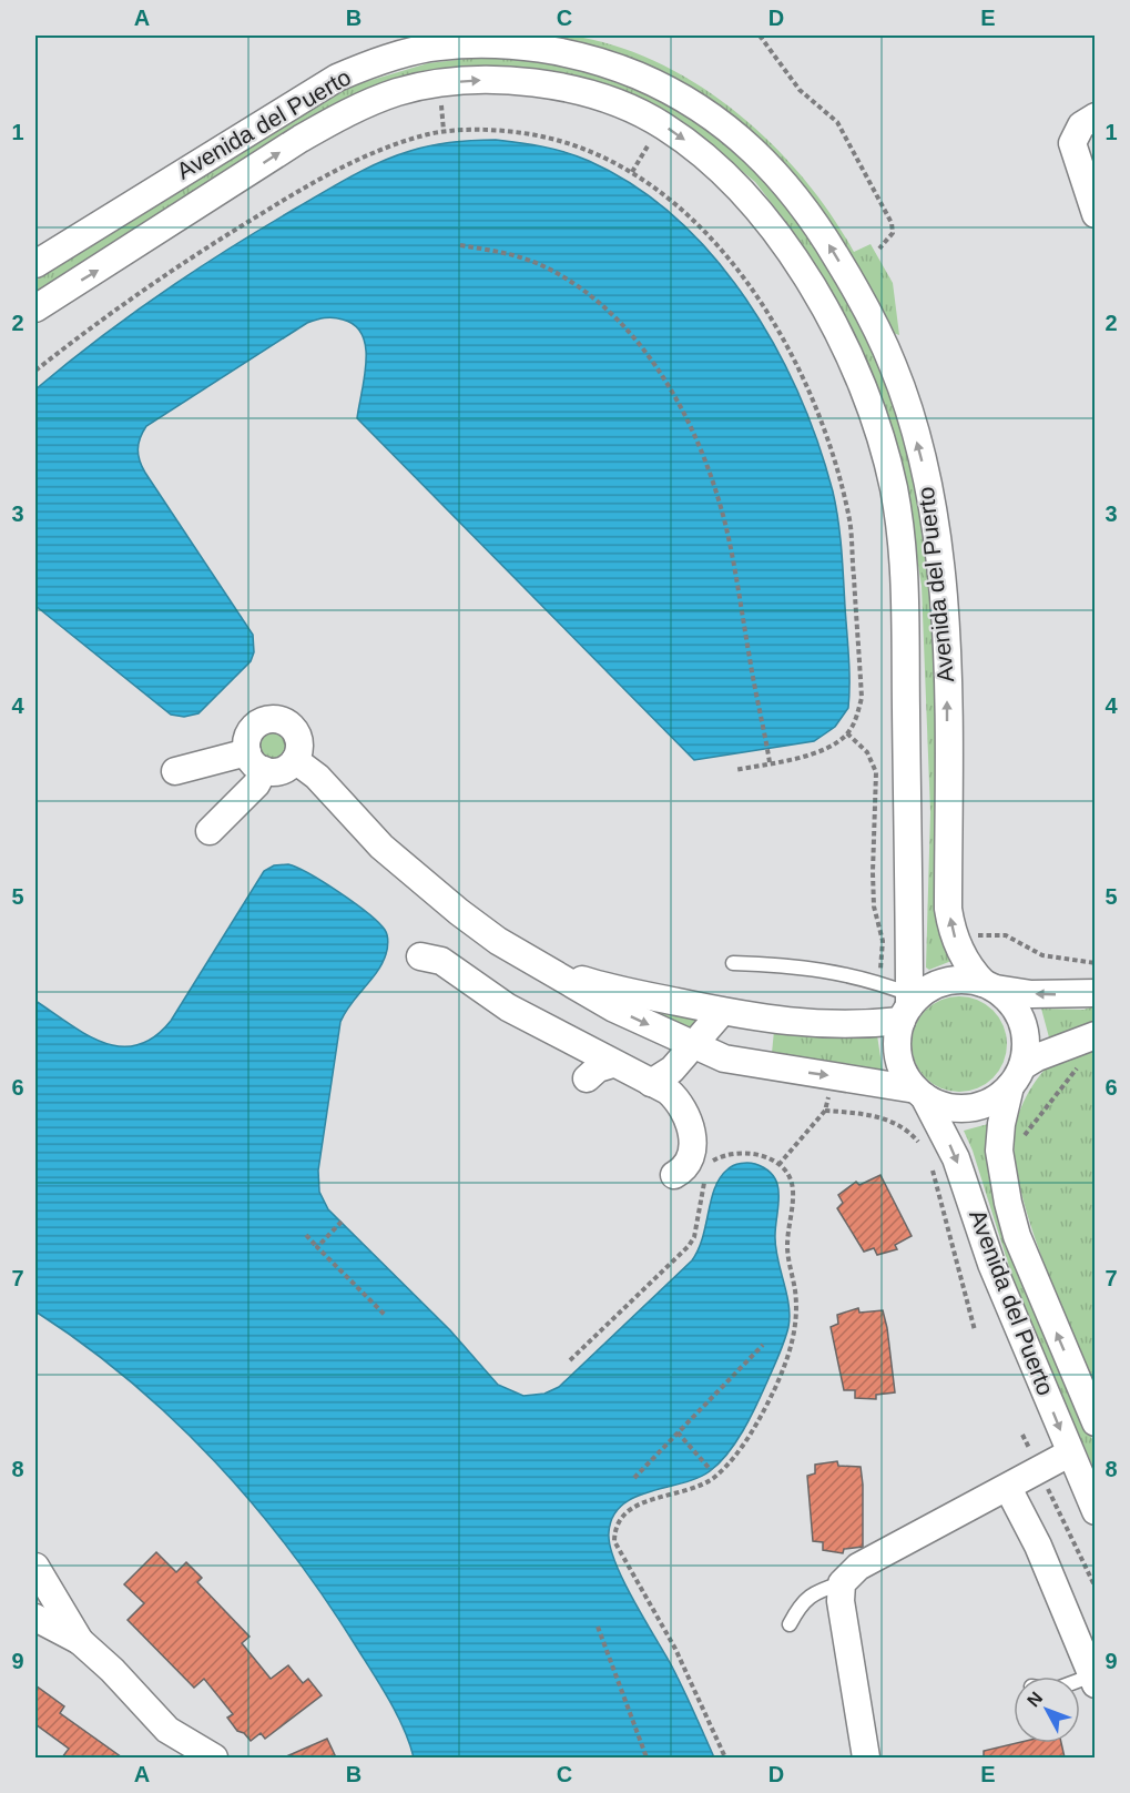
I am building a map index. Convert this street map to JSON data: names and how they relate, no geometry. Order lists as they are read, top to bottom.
{
  "streets": {
    "street": ["Avenida del Puerto"]
  },
  "north": "top left",
  "grid": {
    "columns": [
      "A",
      "B",
      "C",
      "D",
      "E"
    ],
    "rows": [
      "1",
      "2",
      "3",
      "4",
      "5",
      "6",
      "7",
      "8",
      "9"
    ]
  }
}
